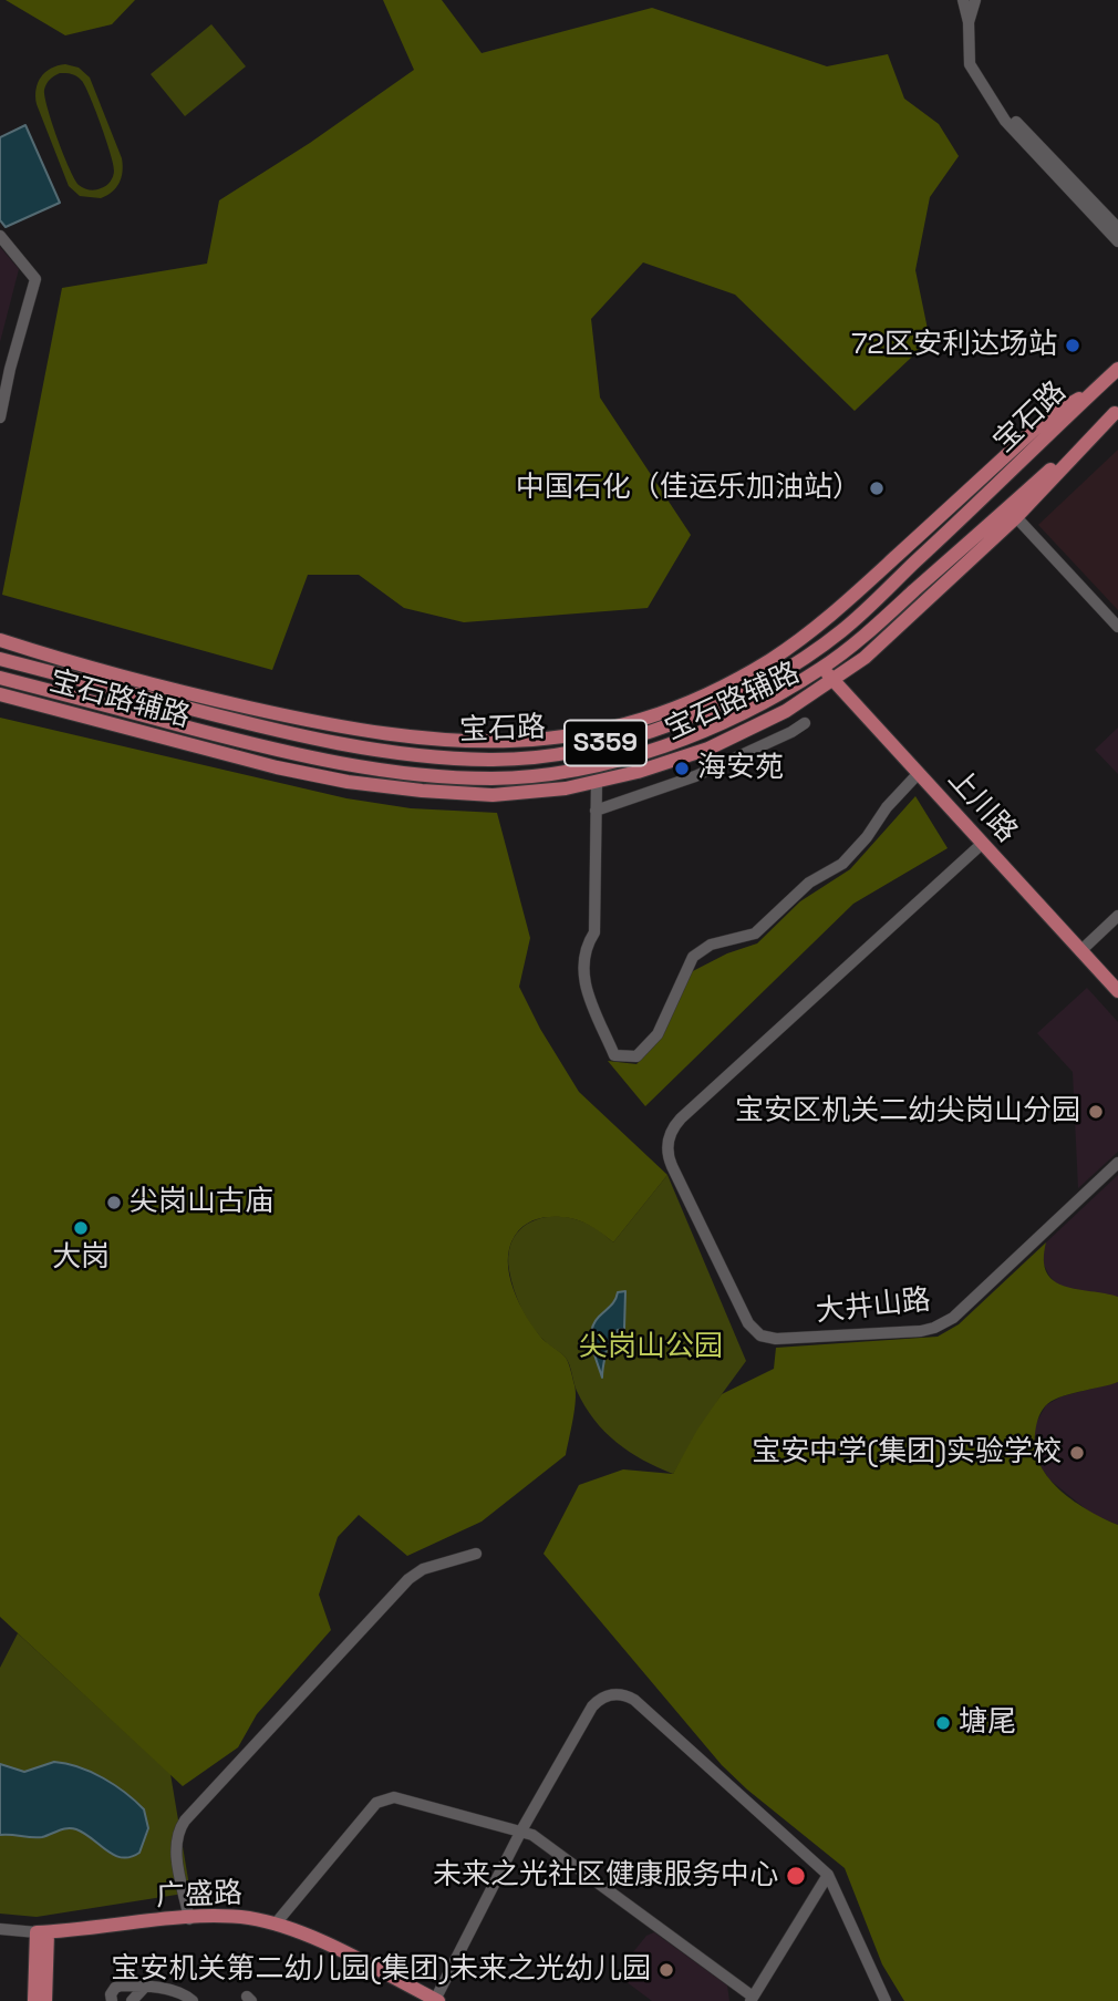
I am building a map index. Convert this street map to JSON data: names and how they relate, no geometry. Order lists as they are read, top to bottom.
{
  "streets": {
    "main road": [
      "宝石路",
      "宝石路辅路",
      "S359",
      "上川路",
      "广盛路"
    ],
    "street": ["大井山路"]
  },
  "crossings": [
    ["宝石路", "宝石路辅路"],
    ["宝石路", "上川路"],
    ["宝石路辅路", "上川路"],
    ["上川路", "大井山路"]
  ],
  "parks": ["尖岗山公园"],
  "places": [
    "72区安利达场站",
    "中国石化（佳运乐加油站）",
    "海安苑",
    "宝安区机关二幼尖岗山分园",
    "尖岗山古庙",
    "大岗",
    "宝安中学(集团)实验学校",
    "塘尾",
    "未来之光社区健康服务中心",
    "宝安机关第二幼儿园(集团)未来之光幼儿园"
  ]
}
